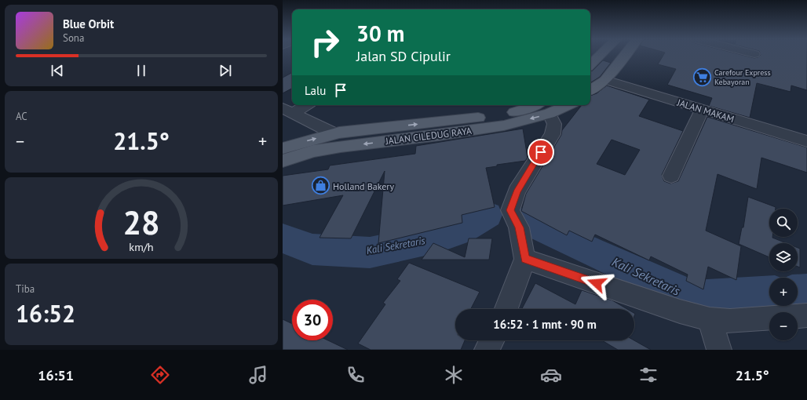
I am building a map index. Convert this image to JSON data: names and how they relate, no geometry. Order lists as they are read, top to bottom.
{
  "streets": {
    "main road": ["JALAN CILEDUG RAYA"],
    "street": ["JALAN MAKAM"]
  },
  "water": ["Kali Sekretaris"],
  "places": {
    "supermarket": ["Carefour Express Kebayoran"],
    "shop": ["Holland Bakery"]
  },
  "page": {
    "turn": ["30 m", "Jalan SD Cipulir"],
    "song": ["Blue Orbit", "Sona"],
    "then": "Lalu",
    "tile": [
      "AC",
      ["Tiba", "16:52"]
    ],
    "heat": ["−", "21.5°", "+"],
    "map_buttons": ["+", "−"],
    "limit": "30",
    "trip": "16:52 · 1 mnt · 90 m",
    "tabs": ["16:51", "21.5°"],
    "gauge": ["28", "km/h"]
  }
}
